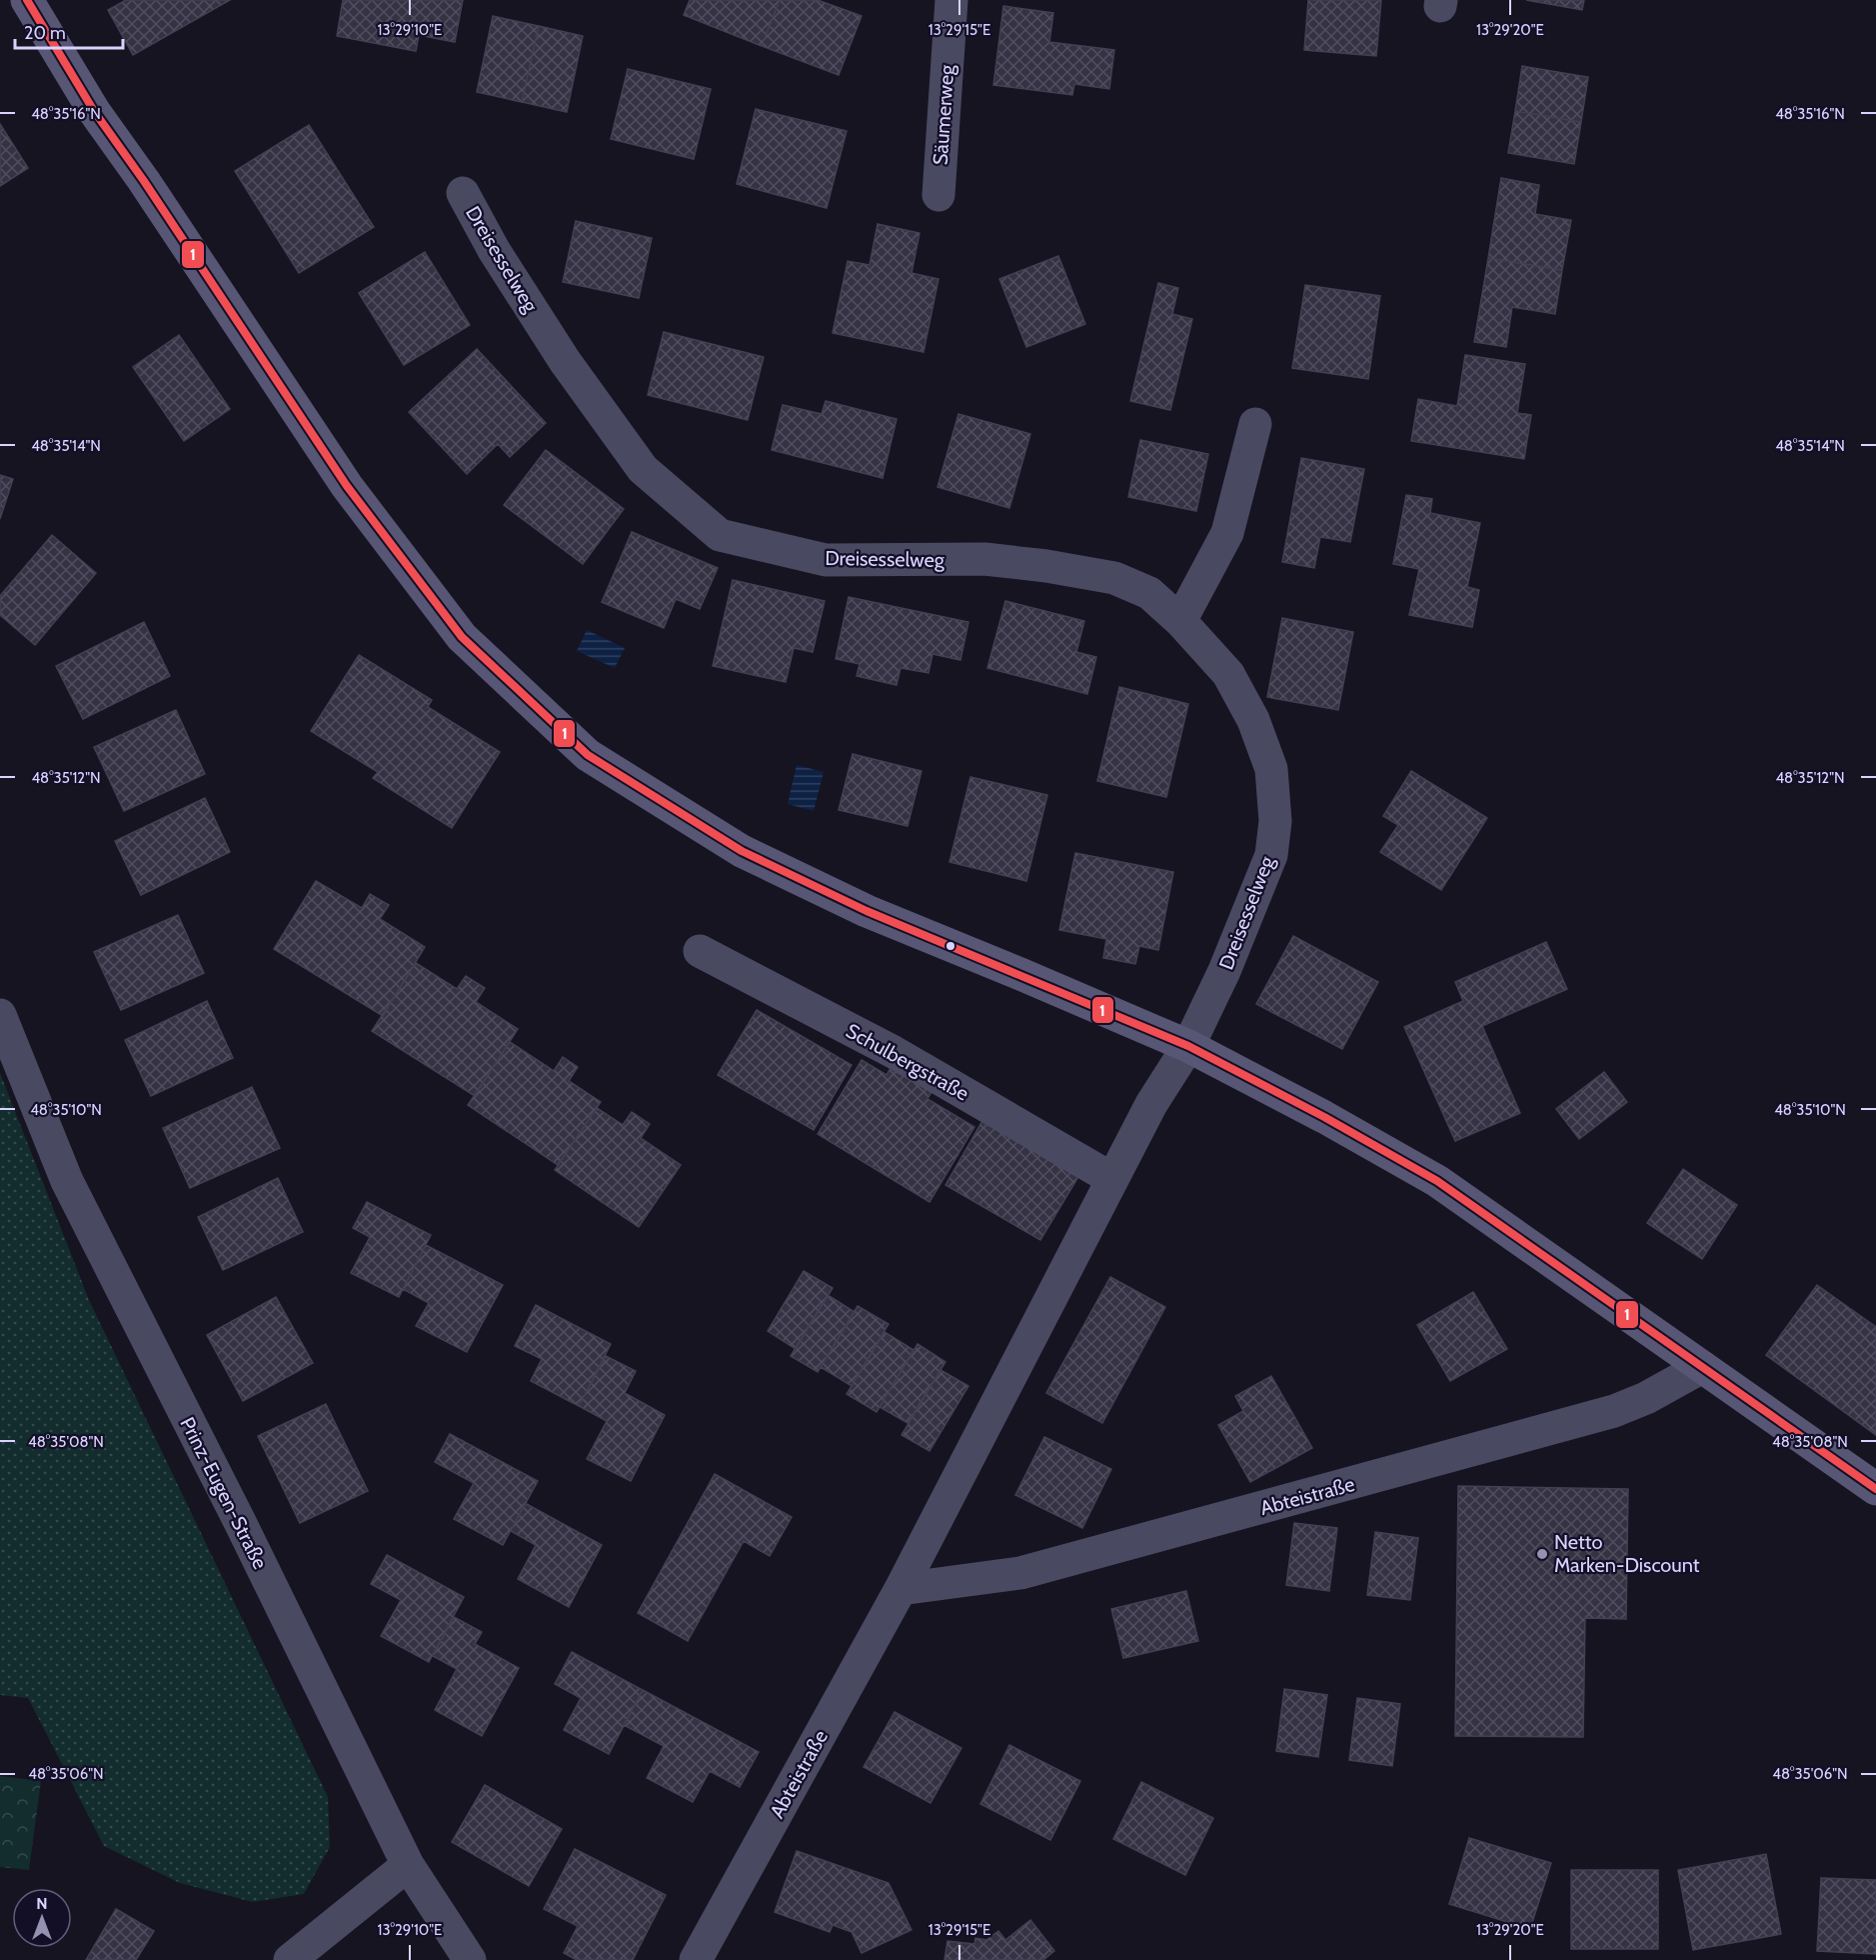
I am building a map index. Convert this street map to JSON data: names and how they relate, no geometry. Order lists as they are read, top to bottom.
{
  "streets": {
    "street": [
      "Säumerweg",
      "Dreisesselweg",
      "Schulbergstraße",
      "Prinz-Eugen-Straße",
      "Abteistraße"
    ]
  },
  "crossings": [
    ["Dreisesselweg", "Abteistraße"],
    ["Schulbergstraße", "Abteistraße"]
  ],
  "places": ["Netto Marken-Discount"],
  "lines": ["transit line 1"],
  "scale_bar": "20 m",
  "north": "top",
  "coordinates": [
    "13°29'10\"E",
    "13°29'15\"E",
    "13°29'20\"E",
    "48°35'16\"N",
    "48°35'14\"N",
    "48°35'12\"N",
    "48°35'10\"N",
    "48°35'08\"N",
    "48°35'06\"N"
  ]
}
